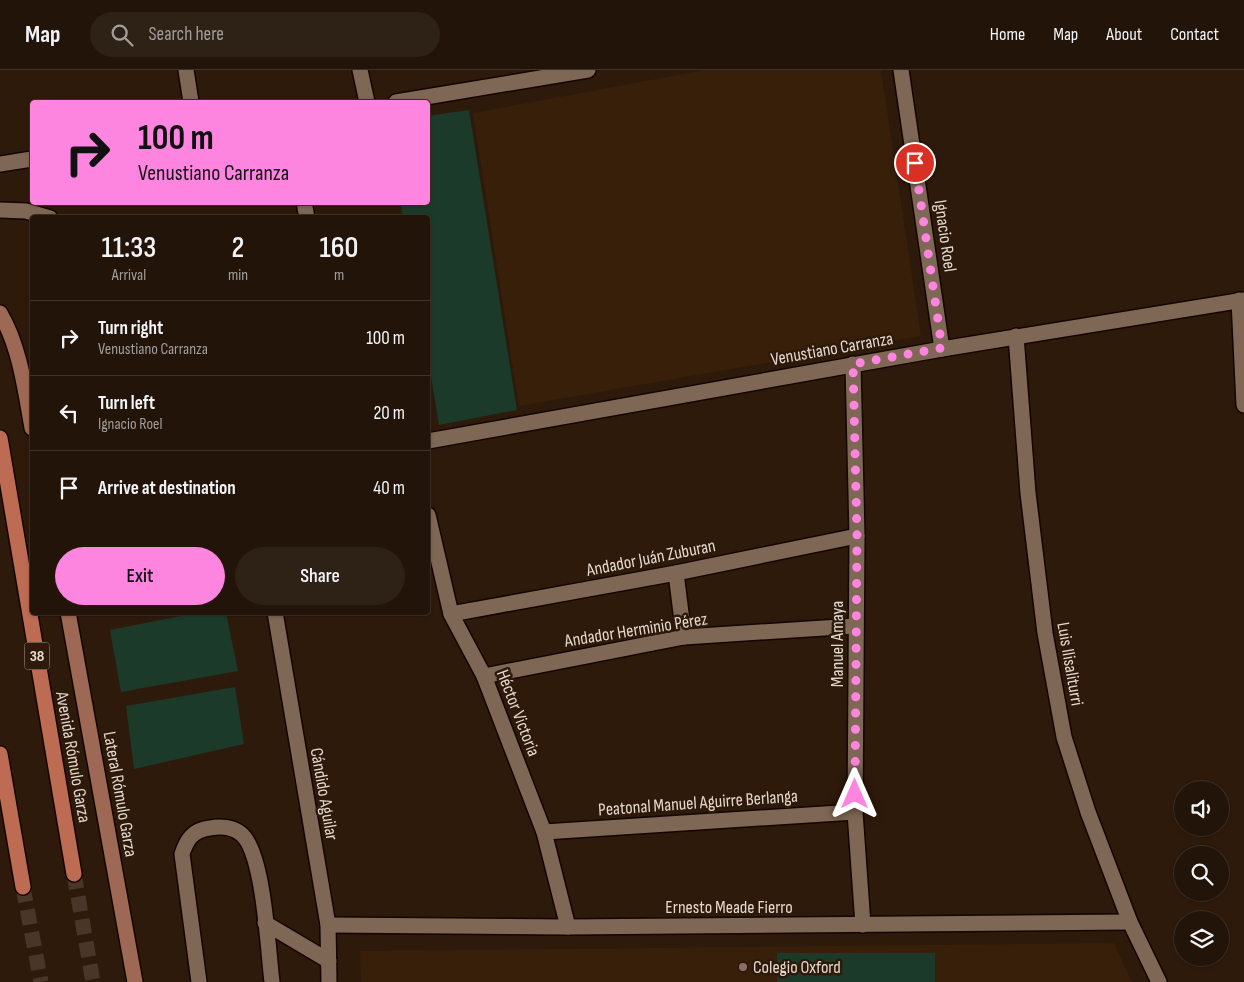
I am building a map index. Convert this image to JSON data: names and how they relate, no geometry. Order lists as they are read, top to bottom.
{
  "streets": {
    "main road": ["38", "Avenida Rómulo Garza"],
    "street": [
      "Ignacio Roel",
      "Venustiano Carranza",
      "Andador Juán Zuburan",
      "Andador Herminio Pérez",
      "Manuel Amaya",
      "Luis Ilisaliturri",
      "Héctor Victoria",
      "Lateral Rómulo Garza",
      "Cándido Aguilar",
      "Peatonal Manuel Aguirre Berlanga",
      "Ernesto Meade Fierro"
    ]
  },
  "crossings": [
    ["Ignacio Roel", "Venustiano Carranza"],
    ["Venustiano Carranza", "Manuel Amaya"],
    ["Venustiano Carranza", "Luis Ilisaliturri"],
    ["Andador Juán Zuburan", "Manuel Amaya"],
    ["Andador Juán Zuburan", "Héctor Victoria"],
    ["Andador Herminio Pérez", "Manuel Amaya"],
    ["Andador Herminio Pérez", "Héctor Victoria"],
    ["Manuel Amaya", "Peatonal Manuel Aguirre Berlanga"],
    ["Manuel Amaya", "Ernesto Meade Fierro"],
    ["Luis Ilisaliturri", "Ernesto Meade Fierro"],
    ["Héctor Victoria", "Peatonal Manuel Aguirre Berlanga"],
    ["Héctor Victoria", "Ernesto Meade Fierro"],
    ["Cándido Aguilar", "Ernesto Meade Fierro"]
  ],
  "places": ["Colegio Oxford"],
  "page": {
    "header": "Map",
    "search": "Search here",
    "nav": [
      "Home",
      "Map",
      "About",
      "Contact"
    ],
    "turn": ["100 m", "Venustiano Carranza"],
    "eta": [
      "11:33",
      "Arrival",
      "2",
      "min",
      "160",
      "m"
    ],
    "list": [
      {
        "name": "Turn right",
        "note": "Venustiano Carranza",
        "value": "100 m"
      },
      {
        "name": "Turn left",
        "note": "Ignacio Roel",
        "value": "20 m"
      },
      {
        "name": "Arrive at destination",
        "value": "40 m"
      }
    ],
    "buttons": ["Exit", "Share"]
  }
}
